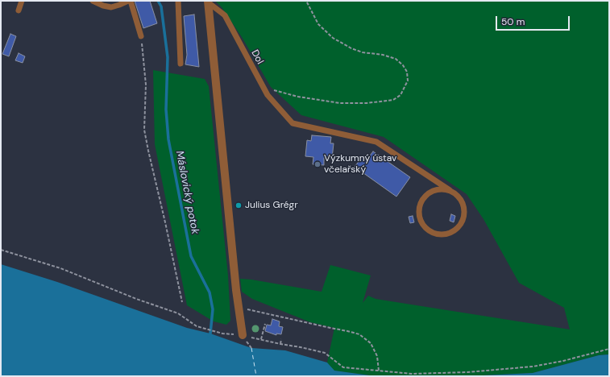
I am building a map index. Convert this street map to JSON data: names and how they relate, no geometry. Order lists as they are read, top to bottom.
{
  "streets": {
    "lane": ["Dol"]
  },
  "water": ["Máslovický potok"],
  "places": ["Výzkumný ústav včelařský", "Julius Grégr"],
  "scale_bar": "50 m"
}
